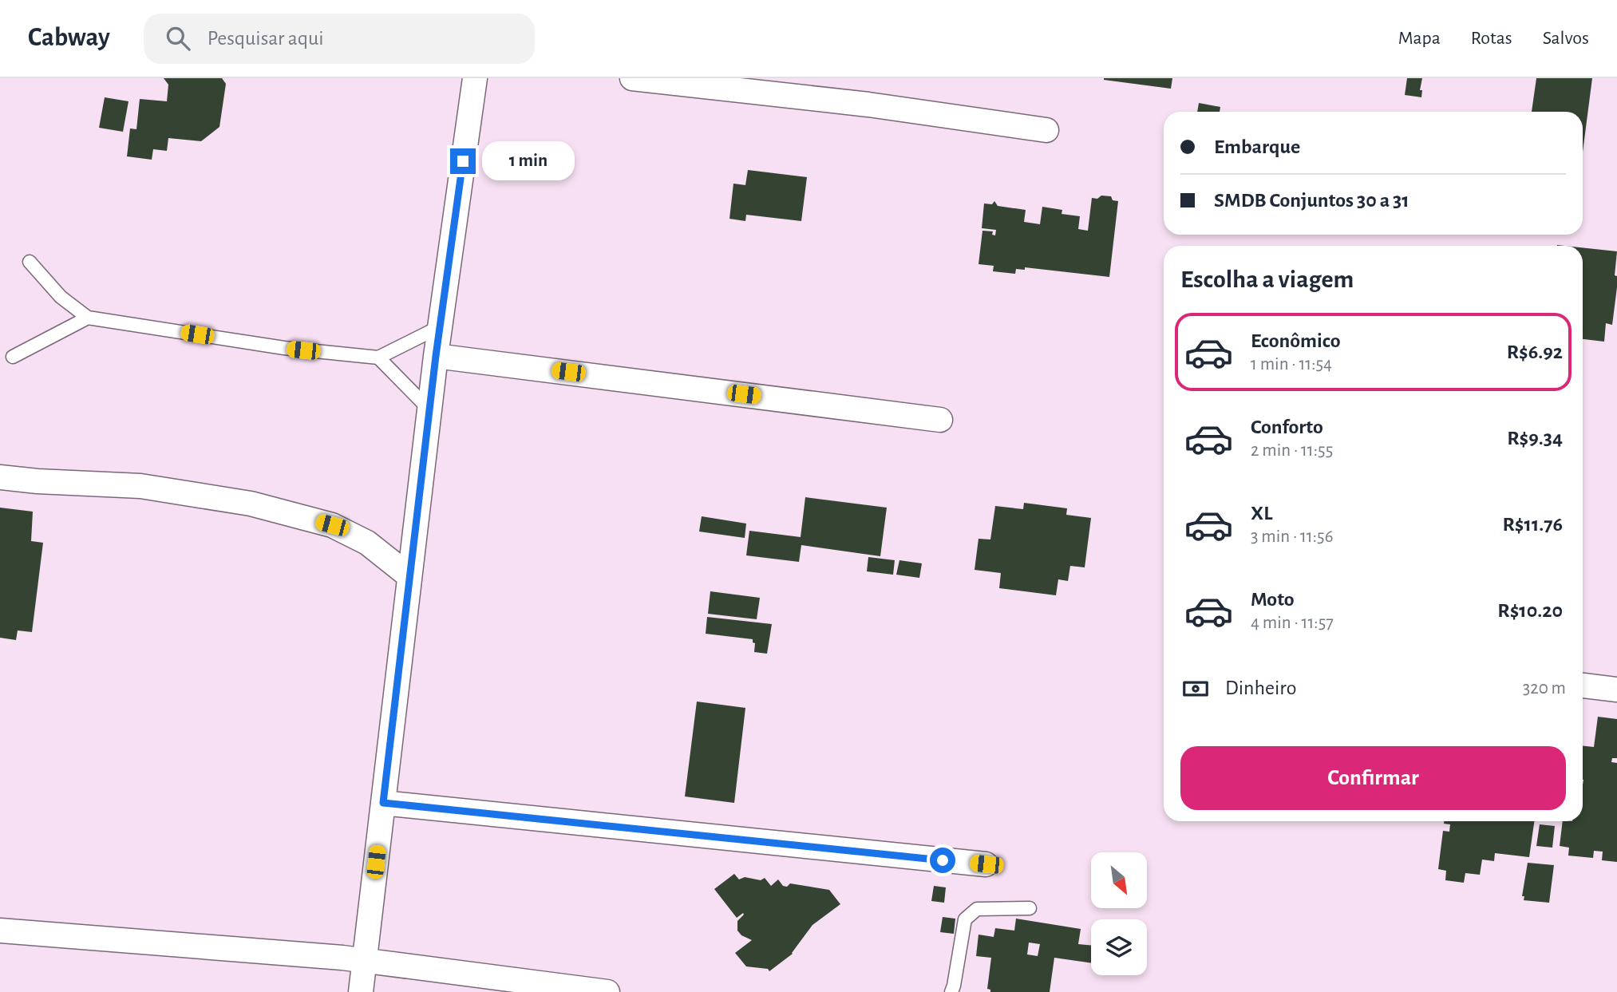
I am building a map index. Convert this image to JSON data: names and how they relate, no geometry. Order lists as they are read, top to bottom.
{
  "north": "bottom right",
  "page": {
    "header": "Cabway",
    "search": "Pesquisar aqui",
    "nav": ["Mapa", "Rotas", "Salvos"],
    "banner": ["Embarque", "SMDB Conjuntos 30 a 31"],
    "bubble": "1 min",
    "heading": "Escolha a viagem",
    "list": [
      {
        "name": "Econômico",
        "note": "1 min · 11:54",
        "value": "R$6.92"
      },
      {
        "name": "Conforto",
        "note": "2 min · 11:55",
        "value": "R$9.34"
      },
      {
        "name": "XL",
        "note": "3 min · 11:56",
        "value": "R$11.76"
      },
      {
        "name": "Moto",
        "note": "4 min · 11:57",
        "value": "R$10.20"
      }
    ],
    "pay": ["Dinheiro", "320 m"],
    "buttons": "Confirmar"
  }
}
